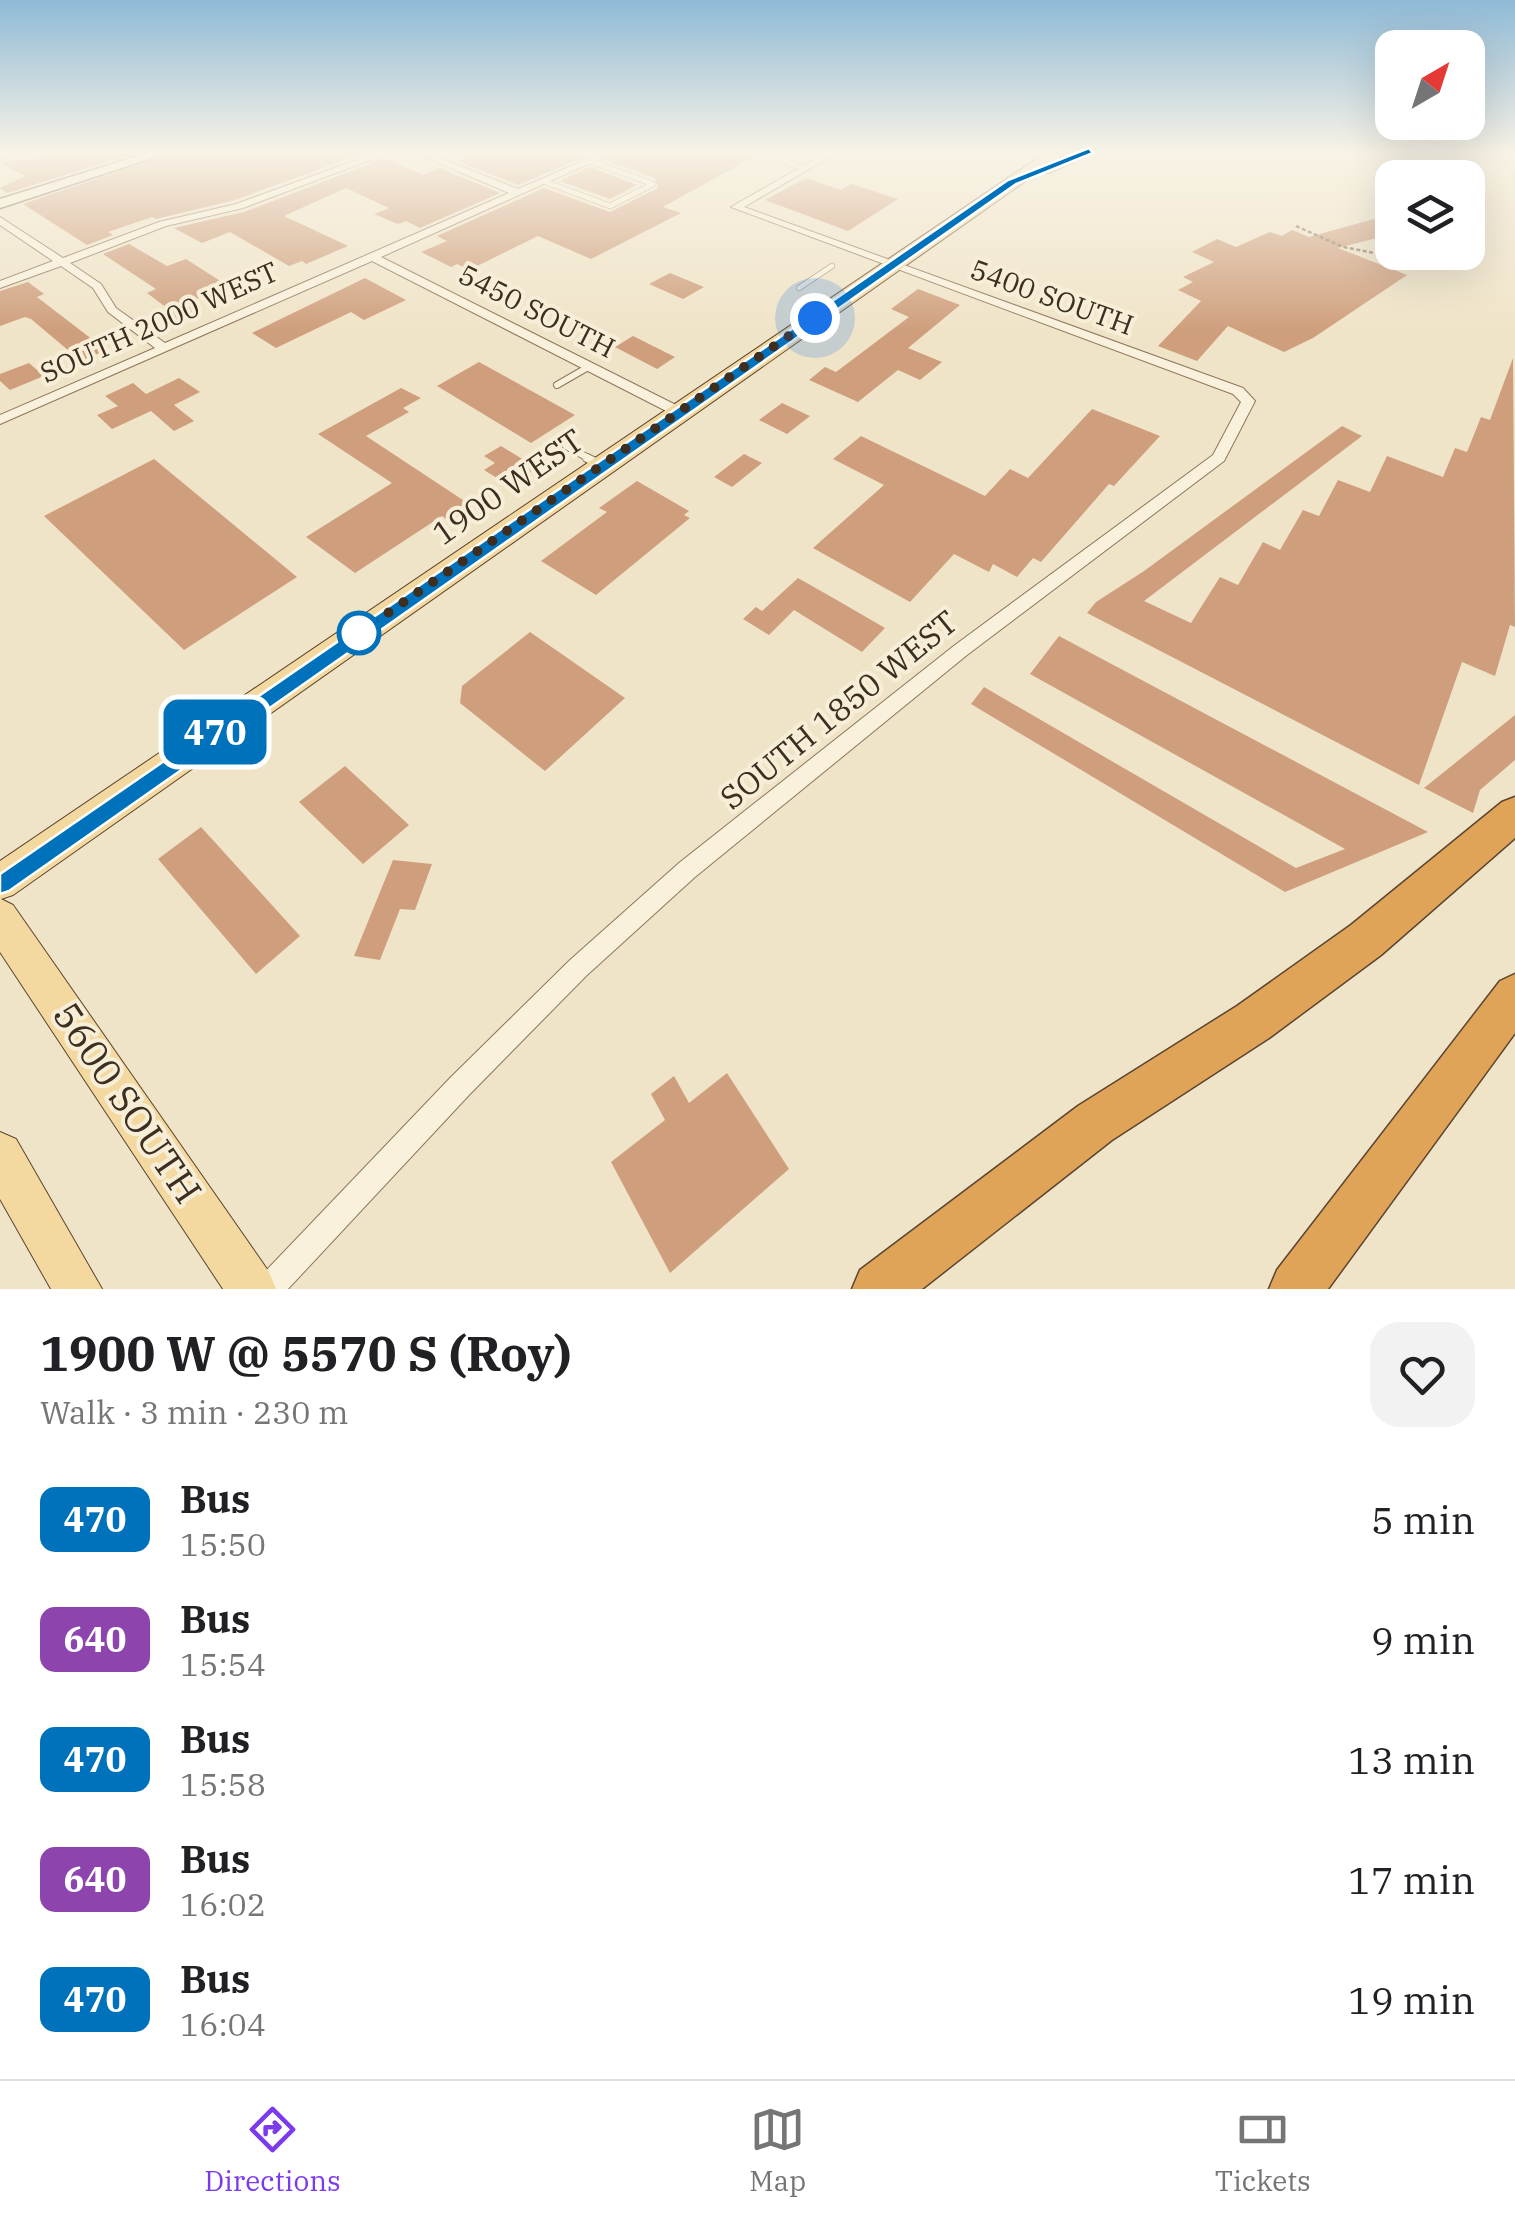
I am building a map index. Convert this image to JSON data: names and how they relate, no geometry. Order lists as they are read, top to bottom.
{
  "streets": {
    "main road": ["1900 WEST", "5600 SOUTH"],
    "street": [
      "5400 SOUTH",
      "5450 SOUTH",
      "SOUTH 2000 WEST",
      "SOUTH 1850 WEST"
    ]
  },
  "crossings": [
    ["5400 SOUTH", "1900 WEST"],
    ["5400 SOUTH", "SOUTH 1850 WEST"],
    ["5450 SOUTH", "SOUTH 2000 WEST"],
    ["5450 SOUTH", "1900 WEST"]
  ],
  "lines": ["bus line 470"],
  "north": "top right",
  "page": {
    "on_map": "470",
    "heading": ["1900 W @ 5570 S (Roy)", "Walk · 3 min · 230 m"],
    "list": [
      {
        "mark": "470",
        "name": "Bus",
        "note": "15:50",
        "value": "5 min"
      },
      {
        "mark": "640",
        "name": "Bus",
        "note": "15:54",
        "value": "9 min"
      },
      {
        "mark": "470",
        "name": "Bus",
        "note": "15:58",
        "value": "13 min"
      },
      {
        "mark": "640",
        "name": "Bus",
        "note": "16:02",
        "value": "17 min"
      },
      {
        "mark": "470",
        "name": "Bus",
        "note": "16:04",
        "value": "19 min"
      }
    ],
    "tabs": ["Directions", "Map", "Tickets"]
  }
}
